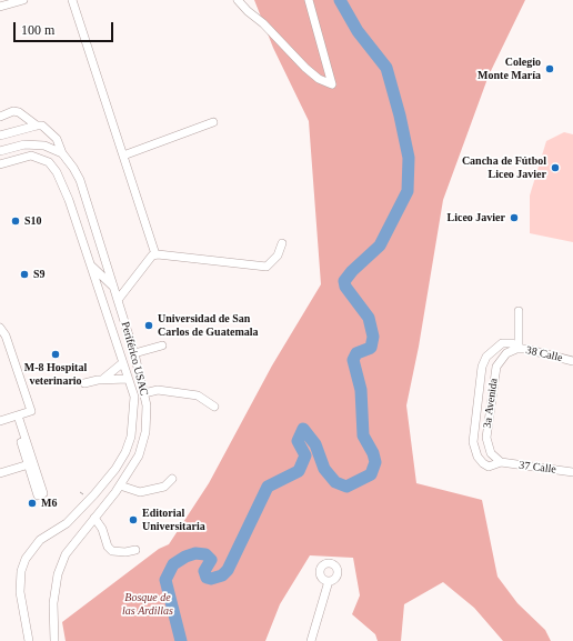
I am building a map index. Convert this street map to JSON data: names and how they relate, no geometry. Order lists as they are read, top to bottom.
{
  "streets": {
    "street": [
      "38 Calle",
      "Periférico USAC",
      "3a Avenida",
      "37 Calle"
    ]
  },
  "crossings": [
    ["38 Calle", "3a Avenida"],
    ["38 Calle", "37 Calle"],
    ["3a Avenida", "37 Calle"]
  ],
  "parks": ["Bosque de las Ardillas"],
  "places": [
    "Colegio Monte María",
    "Cancha de Fútbol Liceo Javier",
    "Liceo Javier",
    "S10",
    "S9",
    "Universidad de San Carlos de Guatemala",
    "M-8 Hospital veterinario",
    "M6",
    "Editorial Universitaria"
  ],
  "scale_bar": "100 m"
}
